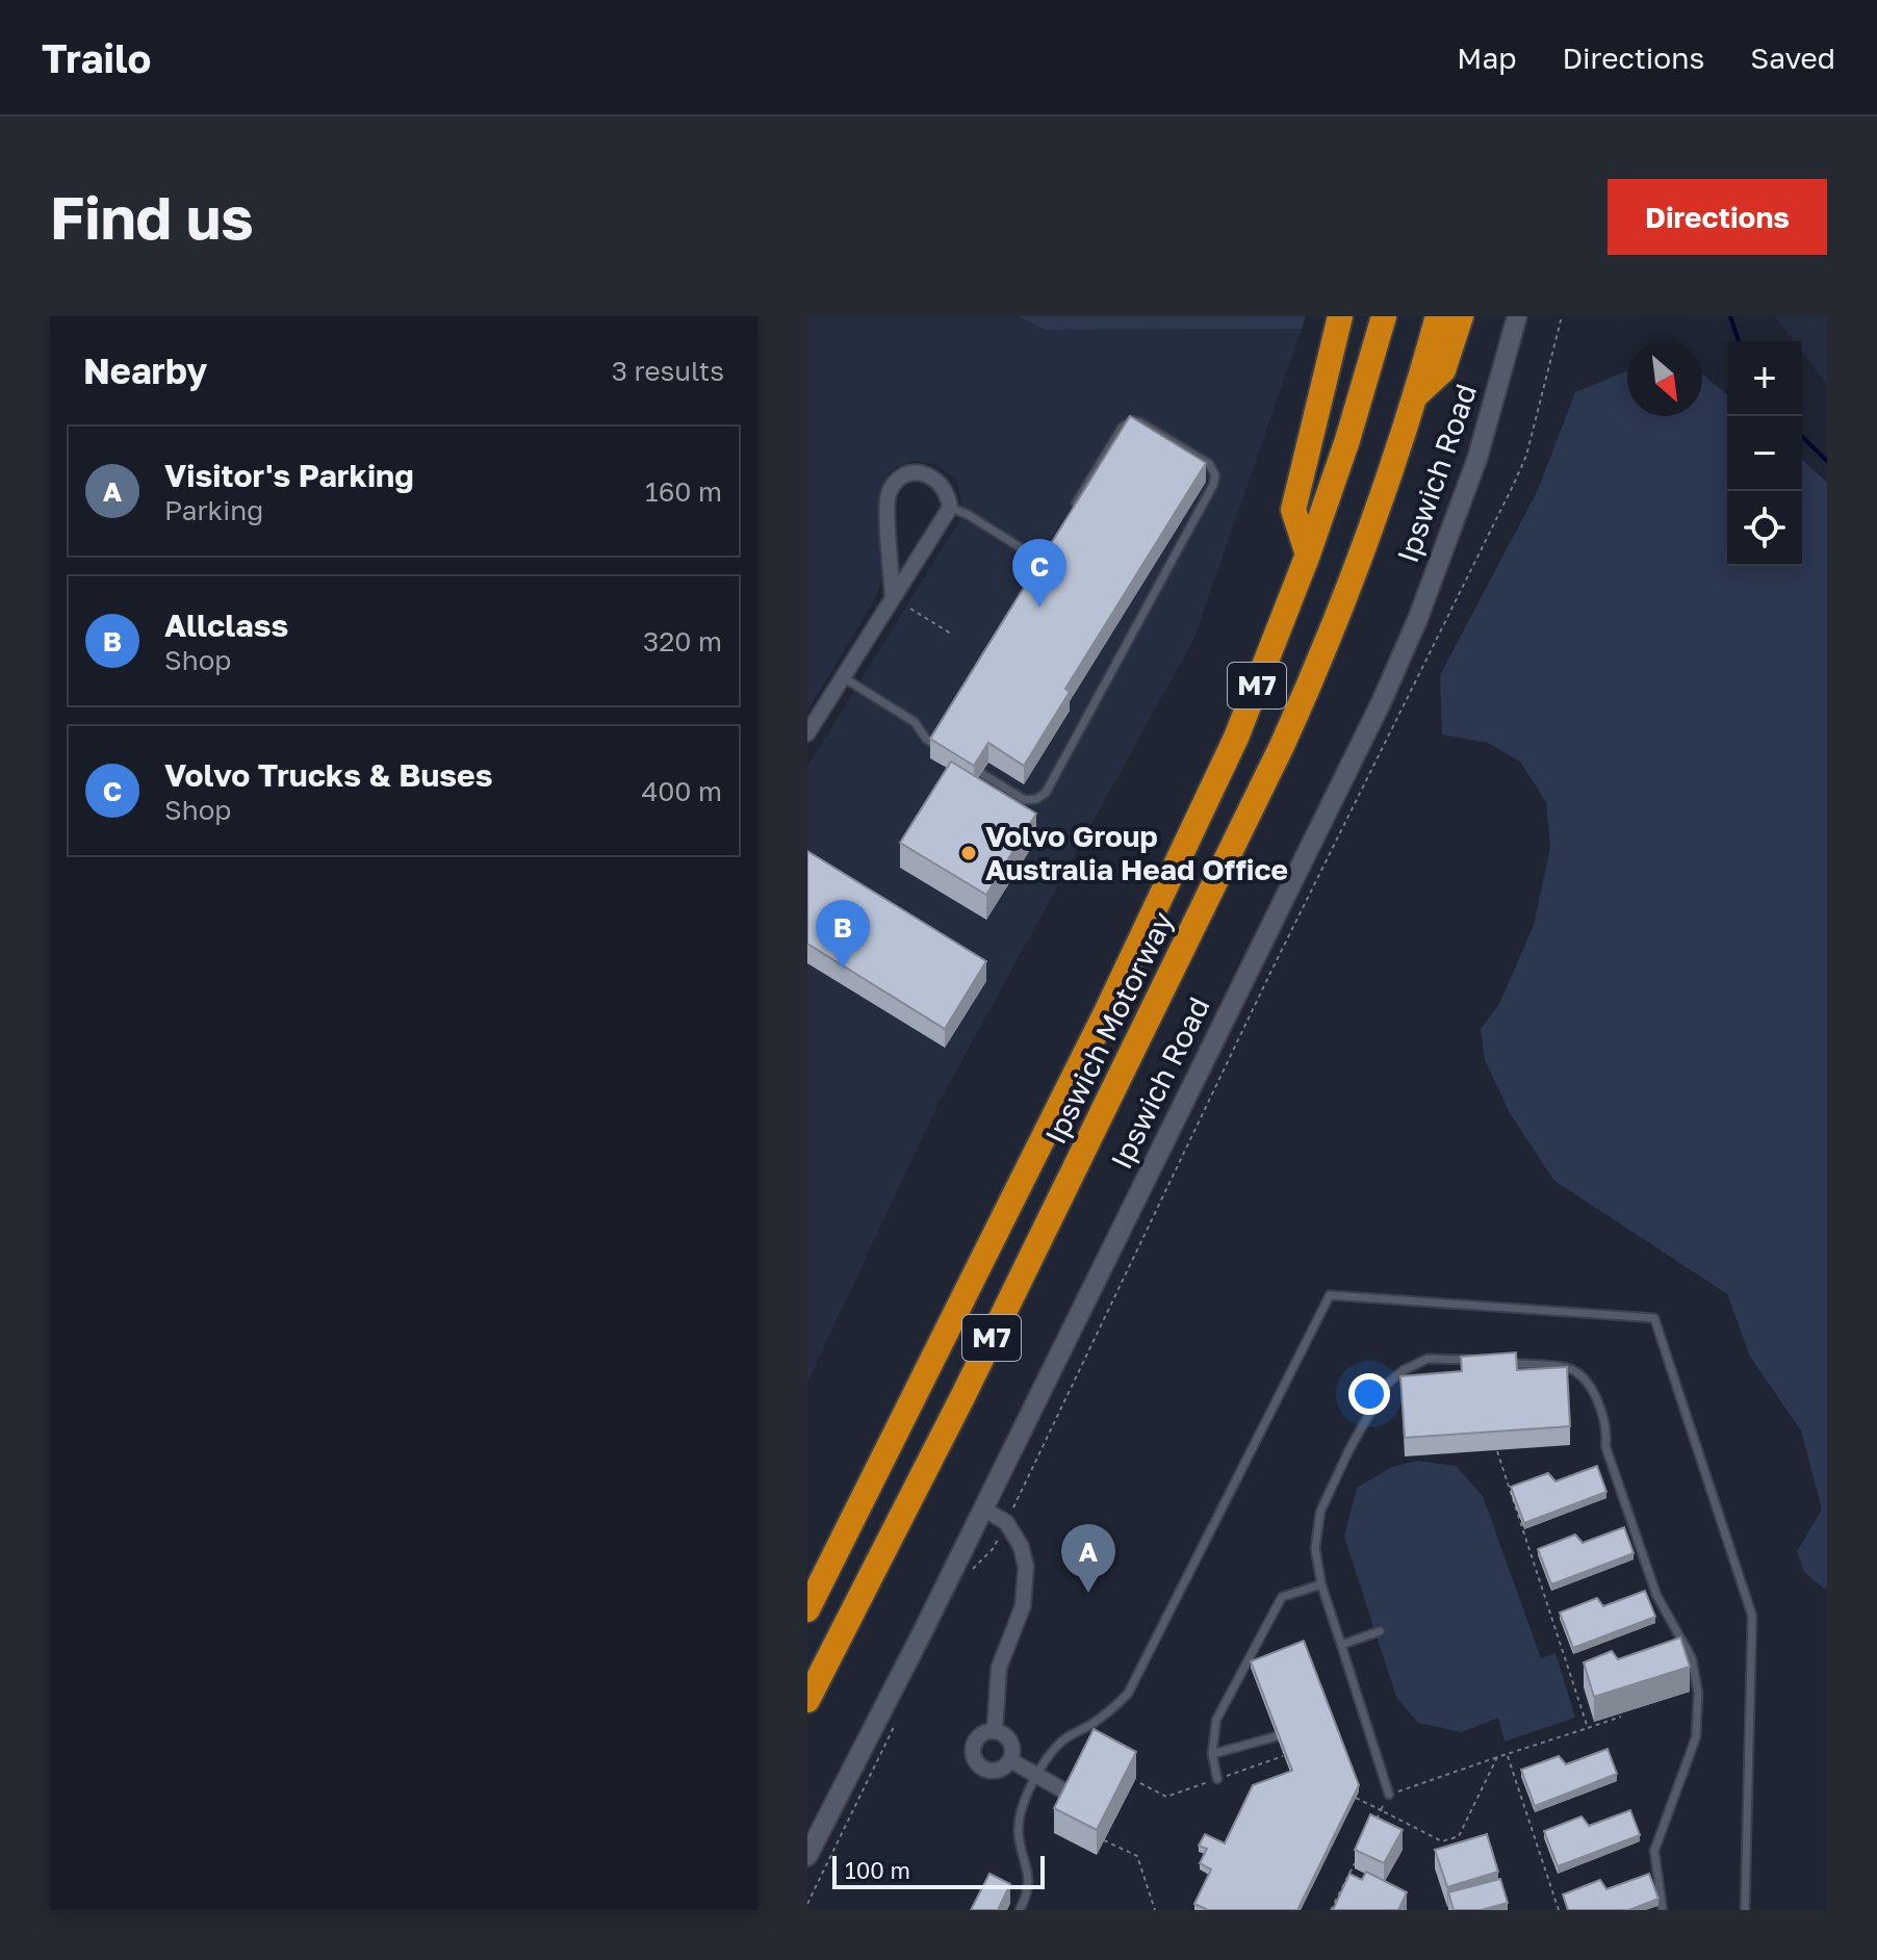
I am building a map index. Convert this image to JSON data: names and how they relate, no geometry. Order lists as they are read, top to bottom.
{
  "streets": {
    "highway": ["M7", "Ipswich Motorway"],
    "street": ["Ipswich Road"]
  },
  "places": ["Volvo Group Australia Head Office"],
  "scale_bar": "100 m",
  "north": "bottom right",
  "page": {
    "header": "Trailo",
    "nav": ["Map", "Directions", "Saved"],
    "buttons": "Directions",
    "title": "Find us",
    "heading": ["Nearby", "3 results"],
    "map_buttons": ["+", "−"],
    "list": [
      {
        "mark": "A",
        "name": "Visitor's Parking",
        "note": "Parking",
        "value": "160 m"
      },
      {
        "mark": "B",
        "name": "Allclass",
        "note": "Shop",
        "value": "320 m"
      },
      {
        "mark": "C",
        "name": "Volvo Trucks & Buses",
        "note": "Shop",
        "value": "400 m"
      }
    ],
    "pins": ["C", "B", "A"],
    "scale": "100 m"
  }
}
